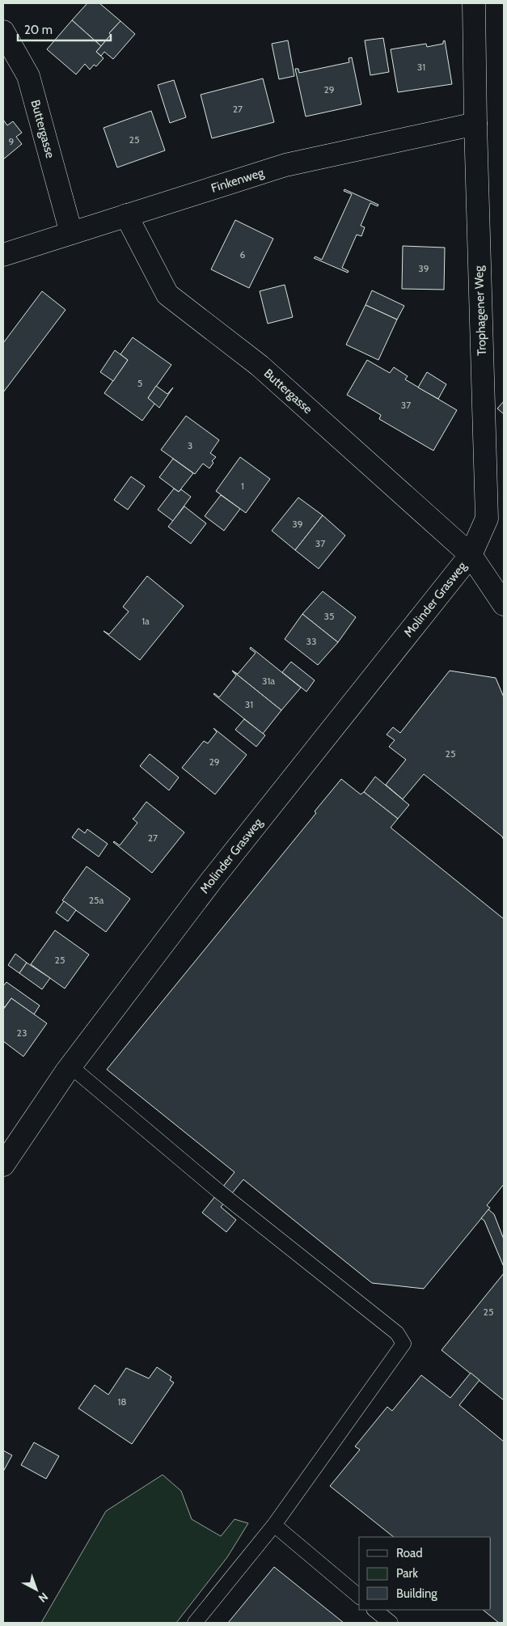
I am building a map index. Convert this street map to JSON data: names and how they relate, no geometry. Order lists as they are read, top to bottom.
{
  "streets": {
    "street": [
      "Buttergasse",
      "Finkenweg",
      "Trophagener Weg",
      "Molinder Grasweg"
    ]
  },
  "crossings": [
    ["Buttergasse", "Finkenweg"],
    ["Buttergasse", "Trophagener Weg"],
    ["Buttergasse", "Molinder Grasweg"],
    ["Finkenweg", "Trophagener Weg"],
    ["Trophagener Weg", "Molinder Grasweg"]
  ],
  "house_numbers": [
    "31",
    "29",
    "27",
    "25",
    "9",
    "6",
    "39",
    "5",
    "37",
    "3",
    "1",
    "39",
    "37",
    "35",
    "1a",
    "33",
    "31a",
    "31",
    "25",
    "29",
    "27",
    "25a",
    "25",
    "23",
    "25",
    "18"
  ],
  "legend": ["Road", "Park", "Building"],
  "scale_bar": "20 m",
  "north": "bottom right"
}
